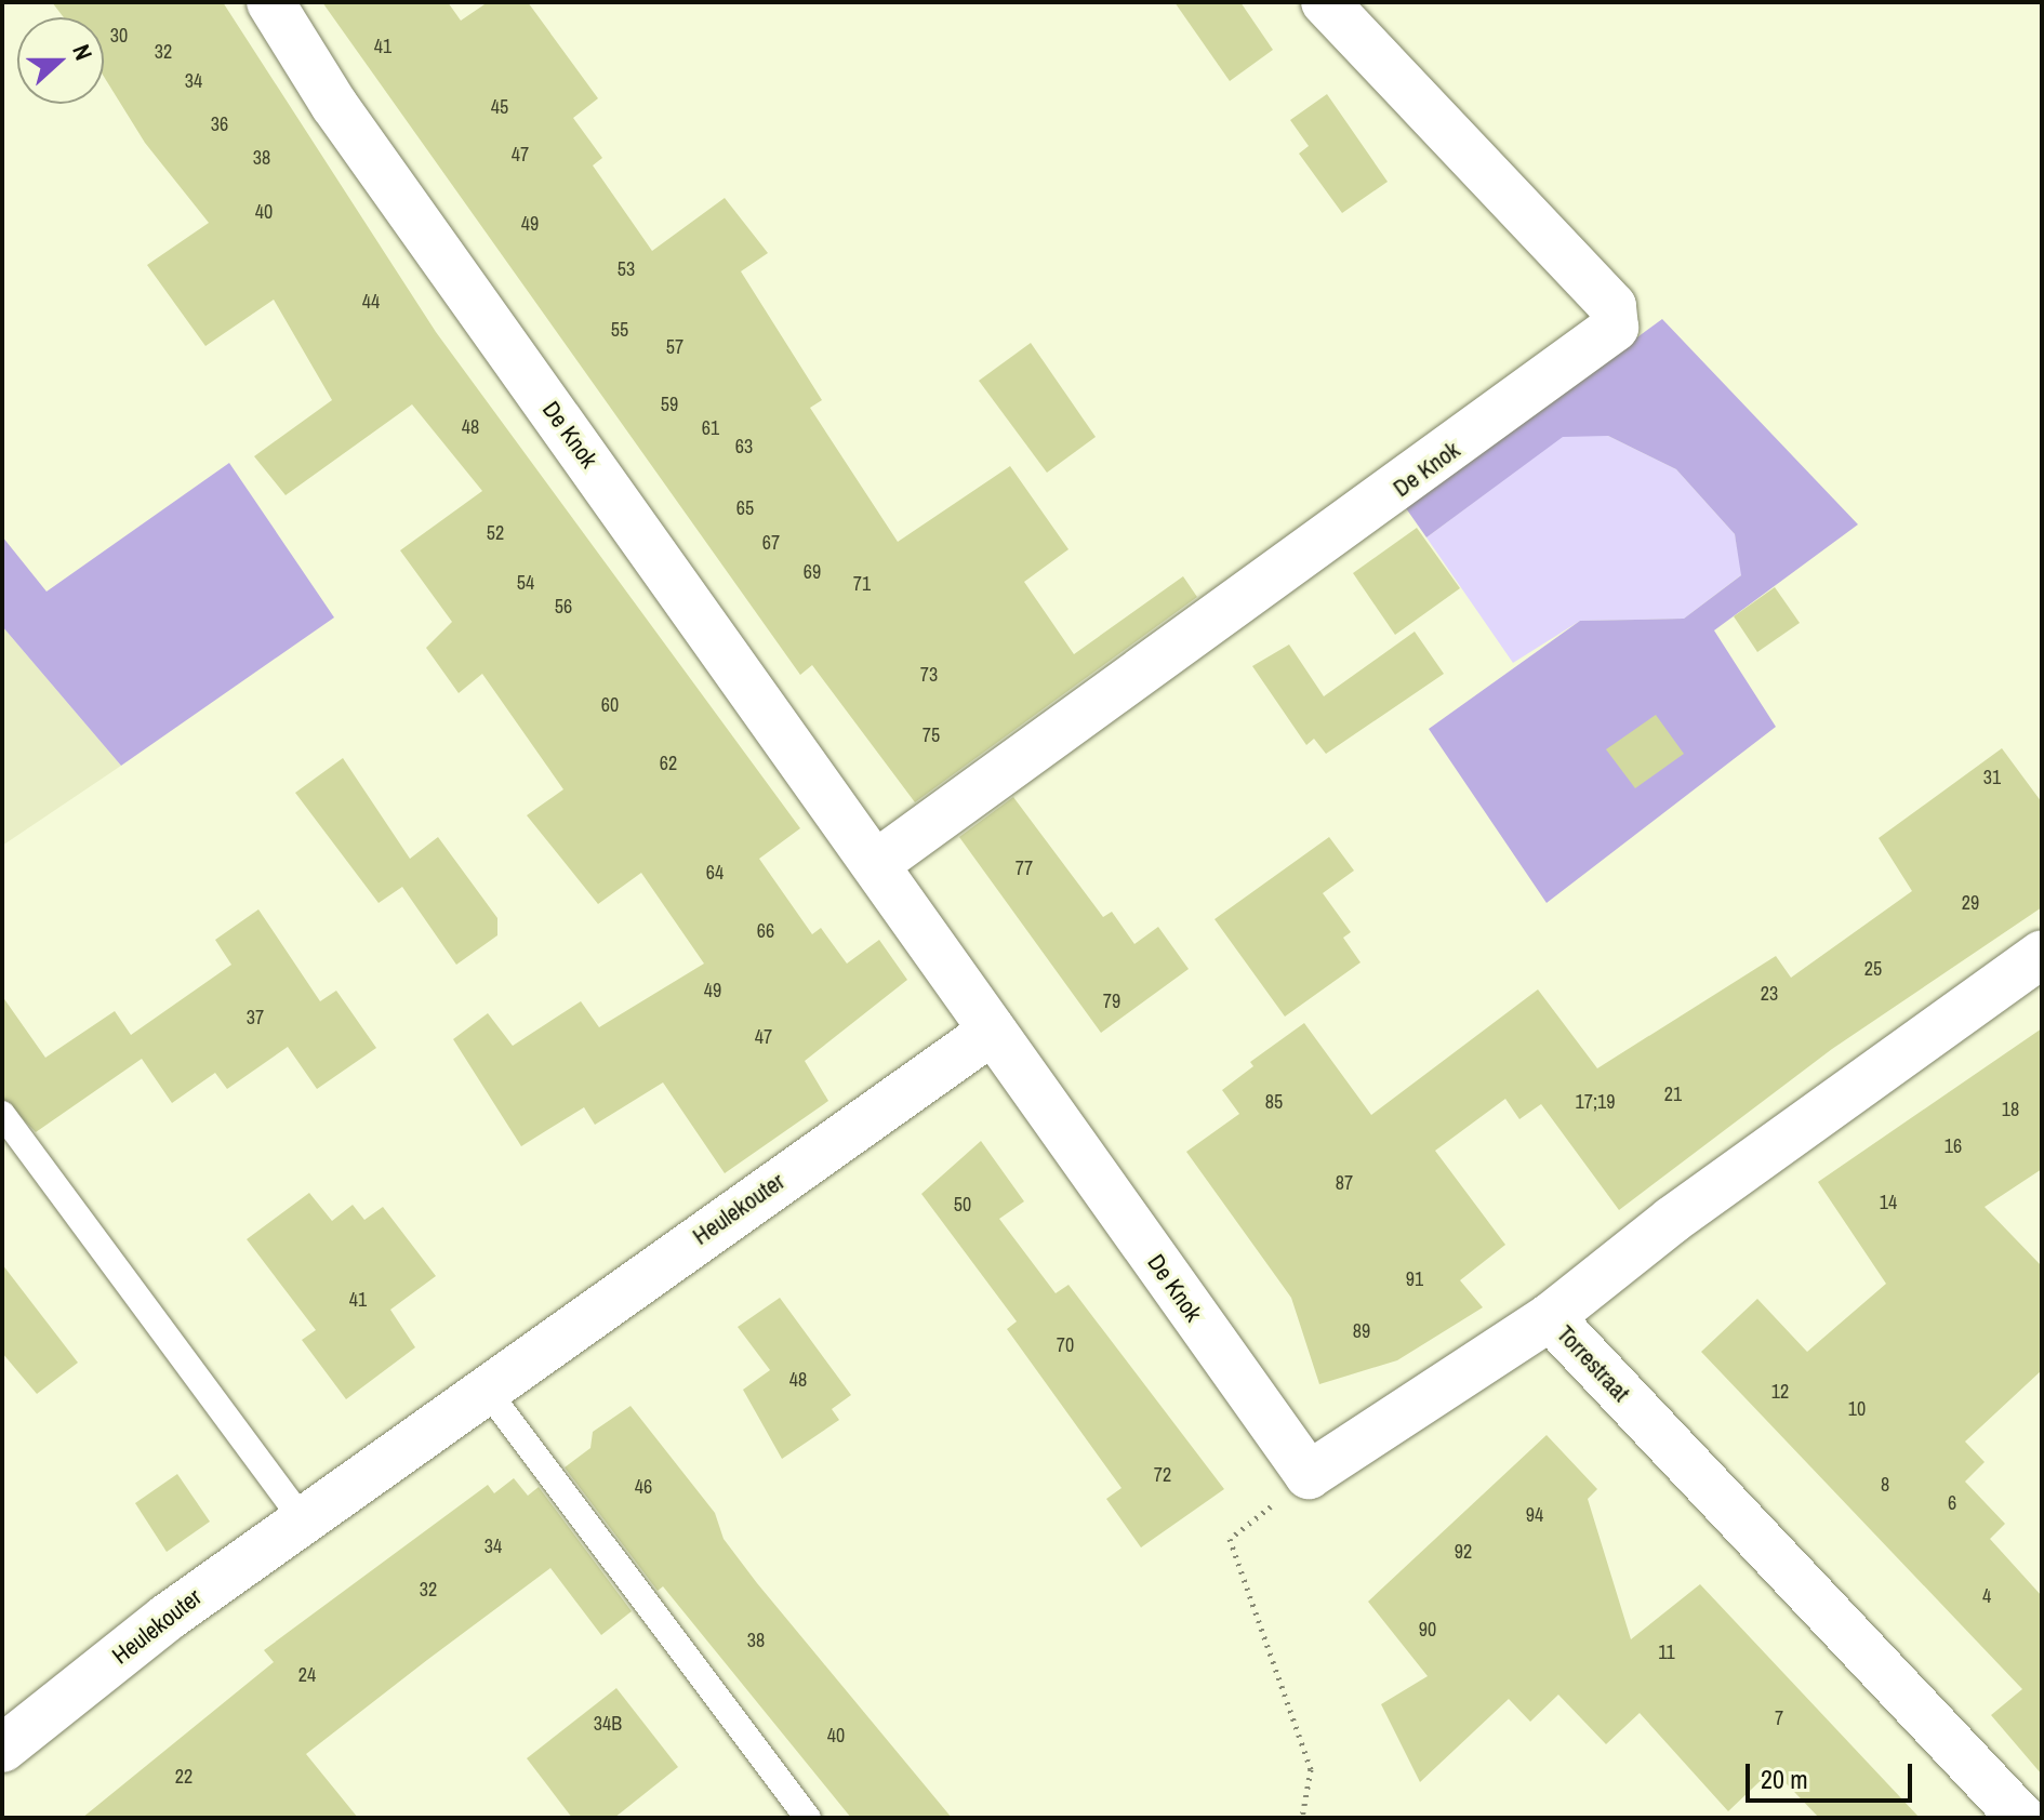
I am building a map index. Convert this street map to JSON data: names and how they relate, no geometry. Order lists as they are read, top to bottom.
{
  "streets": {
    "street": ["De Knok", "Heulekouter", "Torrestraat"]
  },
  "crossings": [
    ["De Knok", "Heulekouter"]
  ],
  "house_numbers": [
    "30",
    "41",
    "32",
    "34",
    "45",
    "36",
    "47",
    "38",
    "40",
    "49",
    "53",
    "44",
    "55",
    "57",
    "59",
    "48",
    "61",
    "63",
    "65",
    "52",
    "67",
    "69",
    "54",
    "71",
    "56",
    "73",
    "60",
    "75",
    "62",
    "31",
    "77",
    "64",
    "29",
    "66",
    "25",
    "49",
    "23",
    "79",
    "37",
    "47",
    "21",
    "85",
    "17;19",
    "18",
    "16",
    "87",
    "14",
    "50",
    "91",
    "41",
    "89",
    "70",
    "48",
    "12",
    "10",
    "72",
    "8",
    "46",
    "6",
    "94",
    "34",
    "92",
    "32",
    "4",
    "90",
    "38",
    "11",
    "24",
    "7",
    "34B",
    "40",
    "22"
  ],
  "scale_bar": "20 m",
  "north": "right"
}
